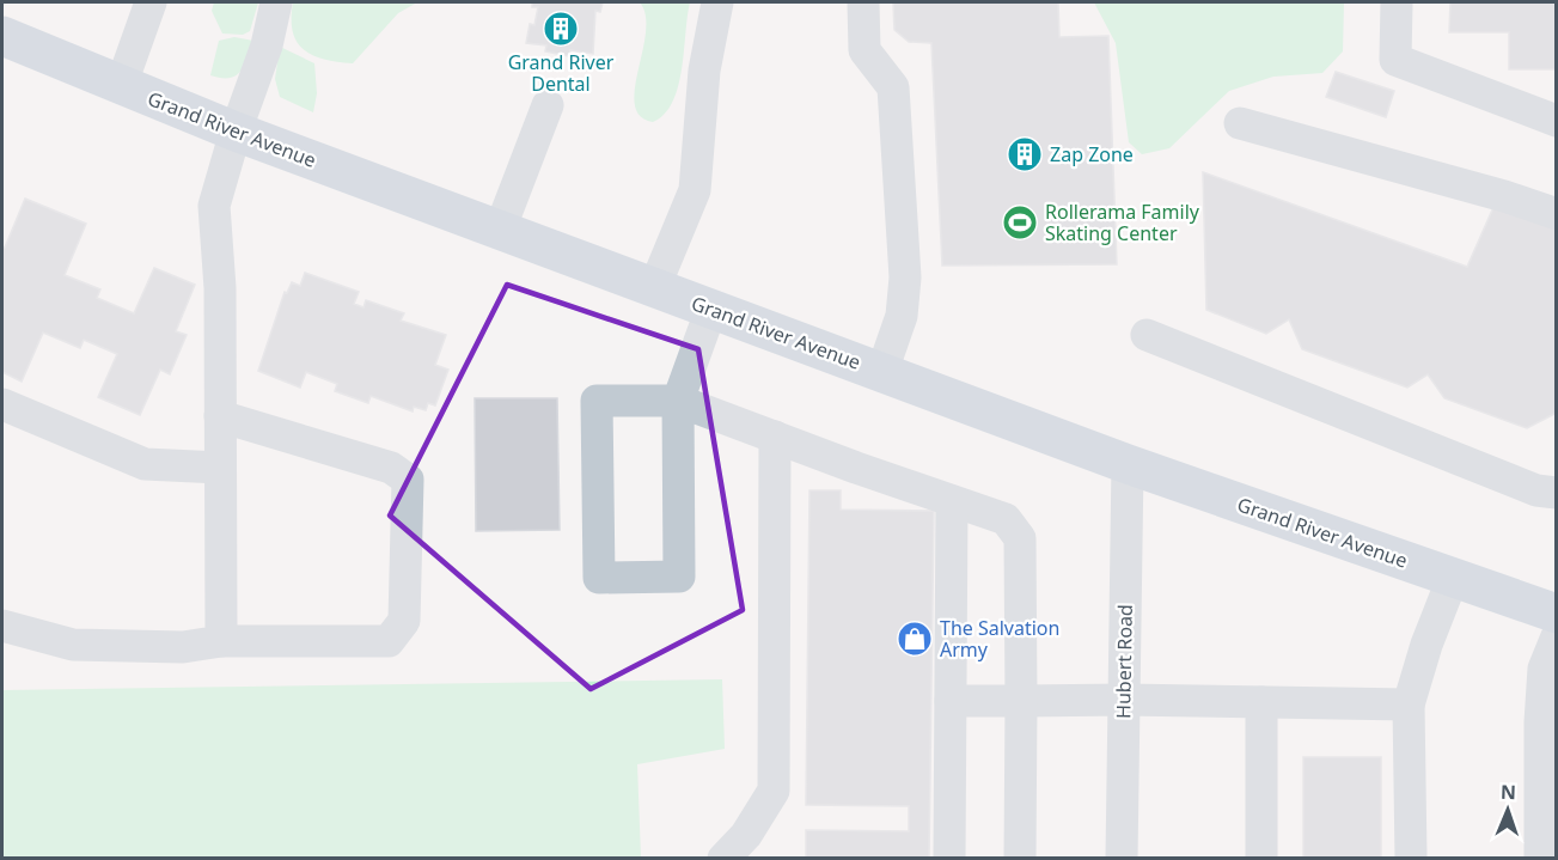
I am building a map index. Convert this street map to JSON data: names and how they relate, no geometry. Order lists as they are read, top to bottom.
{
  "streets": {
    "main road": ["Grand River Avenue"],
    "street": ["Hubert Road"]
  },
  "crossings": [
    ["Grand River Avenue", "Hubert Road"]
  ],
  "places": {
    "building": ["Grand River Dental", "Zap Zone"],
    "sports": ["Rollerama Family Skating Center"],
    "shop": ["The Salvation Army"]
  },
  "north": "top"
}
